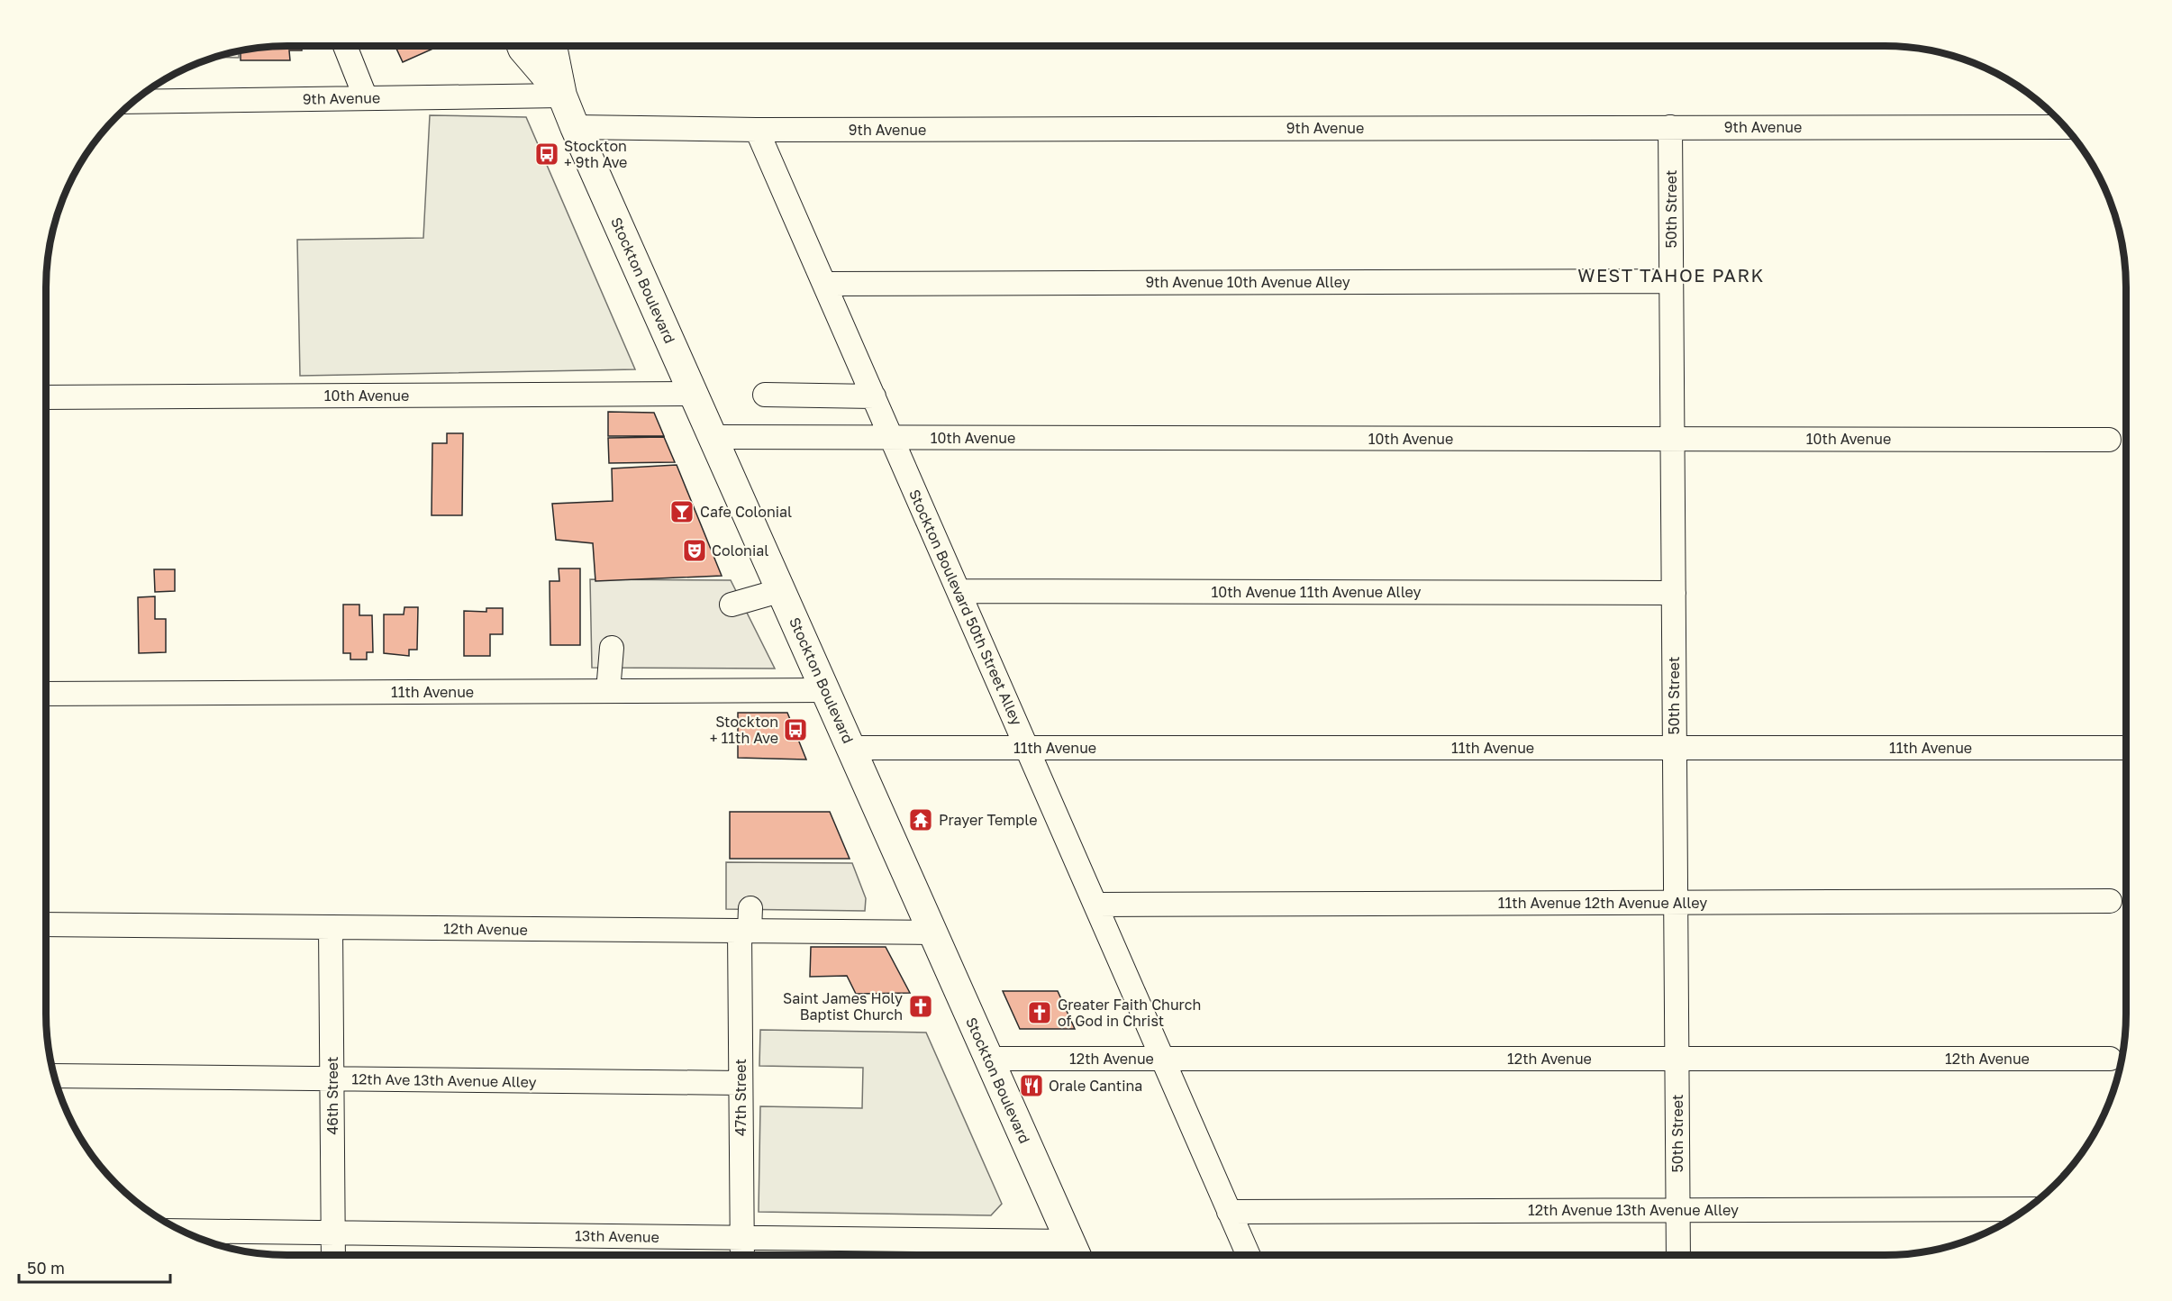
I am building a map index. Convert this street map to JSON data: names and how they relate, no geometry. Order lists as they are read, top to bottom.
{
  "streets": {
    "main road": ["Stockton Boulevard"],
    "street": [
      "9th Avenue",
      "50th Street",
      "9th Avenue 10th Avenue Alley",
      "10th Avenue",
      "10th Avenue 11th Avenue Alley",
      "Stockton Boulevard 50th Street Alley",
      "11th Avenue",
      "11th Avenue 12th Avenue Alley",
      "12th Avenue",
      "12th Ave 13th Avenue Alley",
      "46th Street",
      "47th Street",
      "12th Avenue 13th Avenue Alley",
      "13th Avenue"
    ]
  },
  "crossings": [
    ["9th Avenue", "50th Street"],
    ["9th Avenue", "Stockton Boulevard"],
    ["9th Avenue", "Stockton Boulevard 50th Street Alley"],
    ["50th Street", "9th Avenue 10th Avenue Alley"],
    ["50th Street", "10th Avenue"],
    ["50th Street", "10th Avenue 11th Avenue Alley"],
    ["50th Street", "11th Avenue"],
    ["50th Street", "11th Avenue 12th Avenue Alley"],
    ["50th Street", "12th Avenue"],
    ["50th Street", "12th Avenue 13th Avenue Alley"],
    ["Stockton Boulevard", "10th Avenue"],
    ["Stockton Boulevard", "11th Avenue"],
    ["Stockton Boulevard", "12th Avenue"],
    ["Stockton Boulevard", "13th Avenue"],
    ["9th Avenue 10th Avenue Alley", "Stockton Boulevard 50th Street Alley"],
    ["10th Avenue", "Stockton Boulevard 50th Street Alley"],
    ["10th Avenue 11th Avenue Alley", "Stockton Boulevard 50th Street Alley"],
    ["Stockton Boulevard 50th Street Alley", "11th Avenue"],
    ["Stockton Boulevard 50th Street Alley", "11th Avenue 12th Avenue Alley"],
    ["Stockton Boulevard 50th Street Alley", "12th Avenue"],
    ["Stockton Boulevard 50th Street Alley", "12th Avenue 13th Avenue Alley"],
    ["12th Avenue", "46th Street"],
    ["12th Avenue", "47th Street"],
    ["12th Ave 13th Avenue Alley", "46th Street"],
    ["12th Ave 13th Avenue Alley", "47th Street"],
    ["46th Street", "13th Avenue"],
    ["47th Street", "13th Avenue"]
  ],
  "districts": ["WEST TAHOE PARK"],
  "places": {
    "bus stop": ["Stockton + 9th Ave", "Stockton + 11th Ave"],
    "bar": ["Cafe Colonial"],
    "theatre": ["Colonial"],
    "temple": ["Prayer Temple"],
    "church": ["Saint James Holy Baptist Church", "Greater Faith Church of God in Christ"],
    "restaurant": ["Orale Cantina"]
  },
  "scale_bar": "50 m"
}
